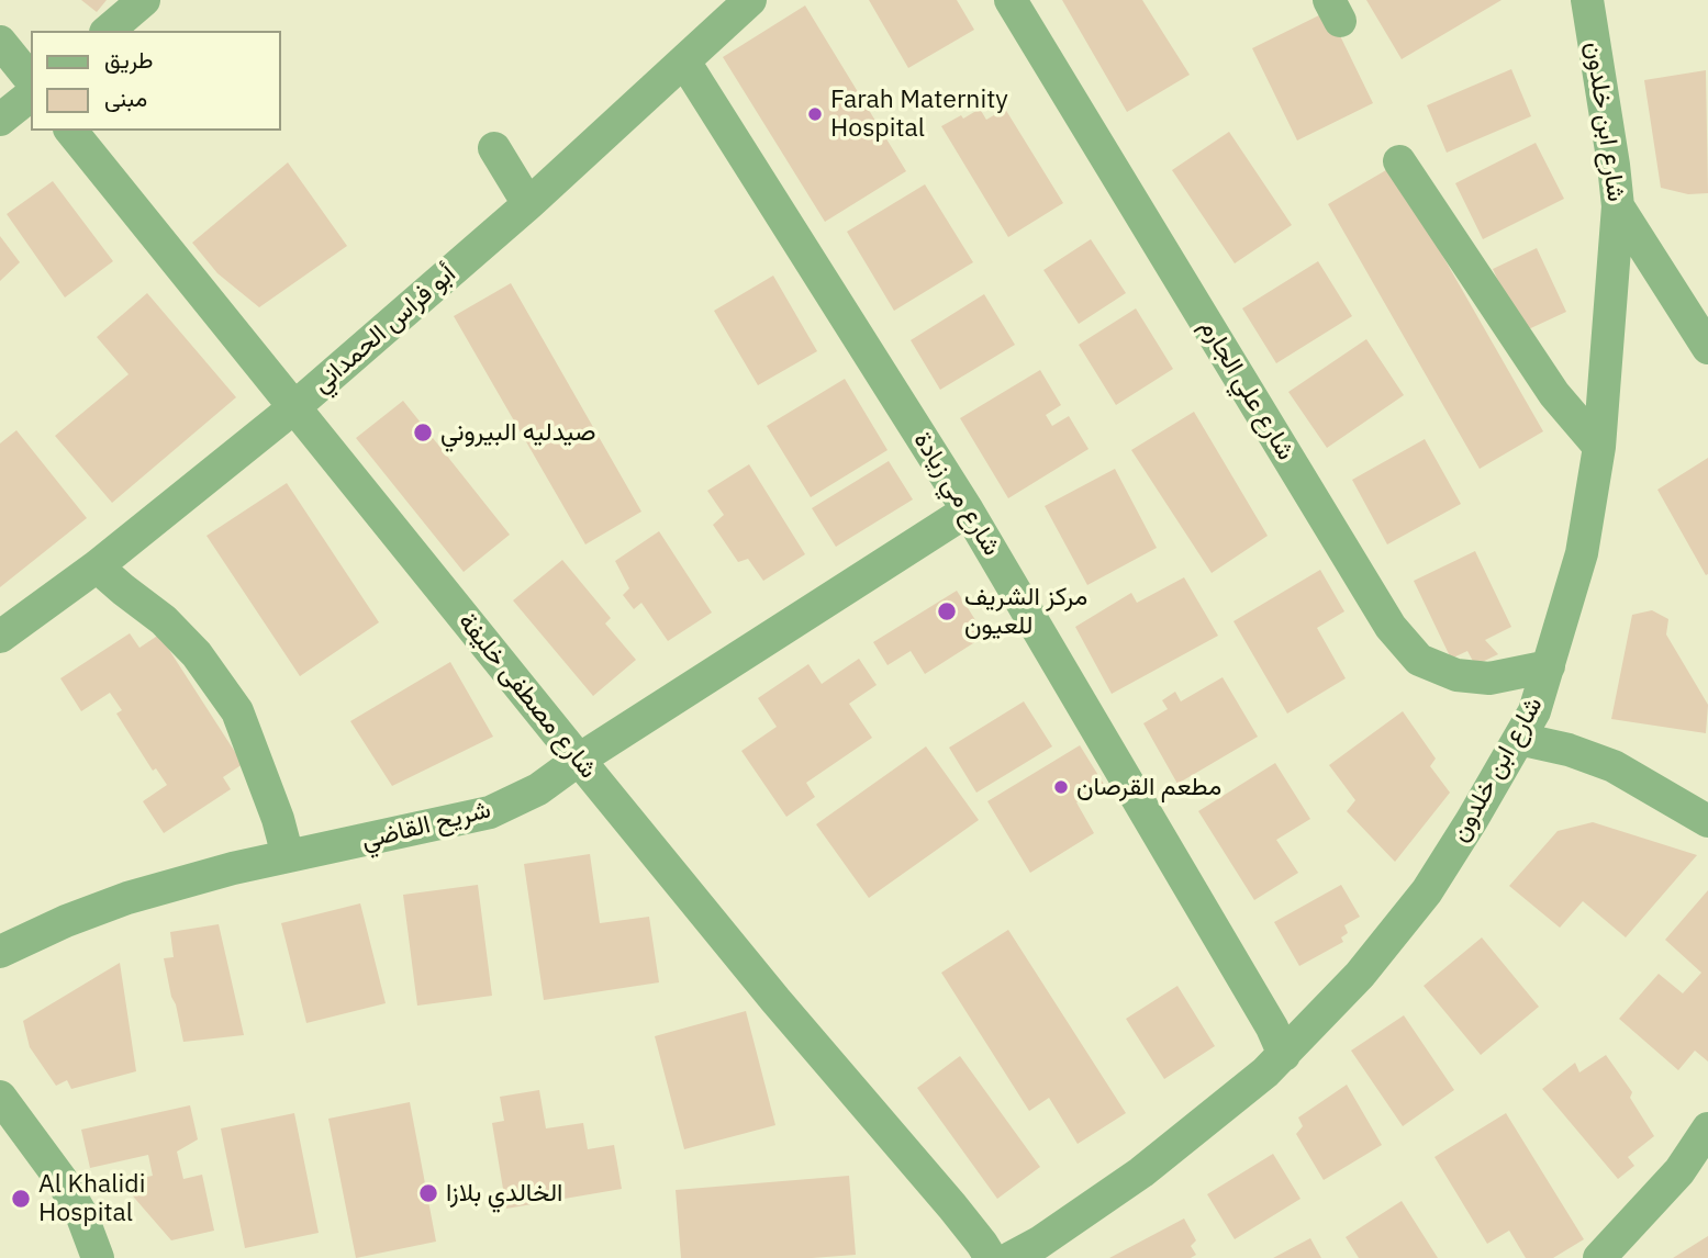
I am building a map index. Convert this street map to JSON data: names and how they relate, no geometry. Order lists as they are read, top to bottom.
{
  "streets": {
    "street": [
      "شارع ابن خلدون",
      "أبو فراس الحمداني",
      "شارع علي الجارم",
      "شارع مي زيادة",
      "شارع مصطفى خليفة",
      "شريح القاضي"
    ]
  },
  "crossings": [
    ["شارع ابن خلدون", "شارع علي الجارم"],
    ["شارع ابن خلدون", "شارع مي زيادة"],
    ["أبو فراس الحمداني", "شارع مي زيادة"],
    ["أبو فراس الحمداني", "شارع مصطفى خليفة"],
    ["شارع مي زيادة", "شريح القاضي"],
    ["شارع مصطفى خليفة", "شريح القاضي"]
  ],
  "places": [
    "Farah Maternity Hospital",
    "صيدليه البيروني",
    "مركز الشريف للعيون",
    "مطعم القرصان",
    "الخالدي بلازا",
    "Al Khalidi Hospital"
  ],
  "legend": ["طريق", "مبنى"]
}
